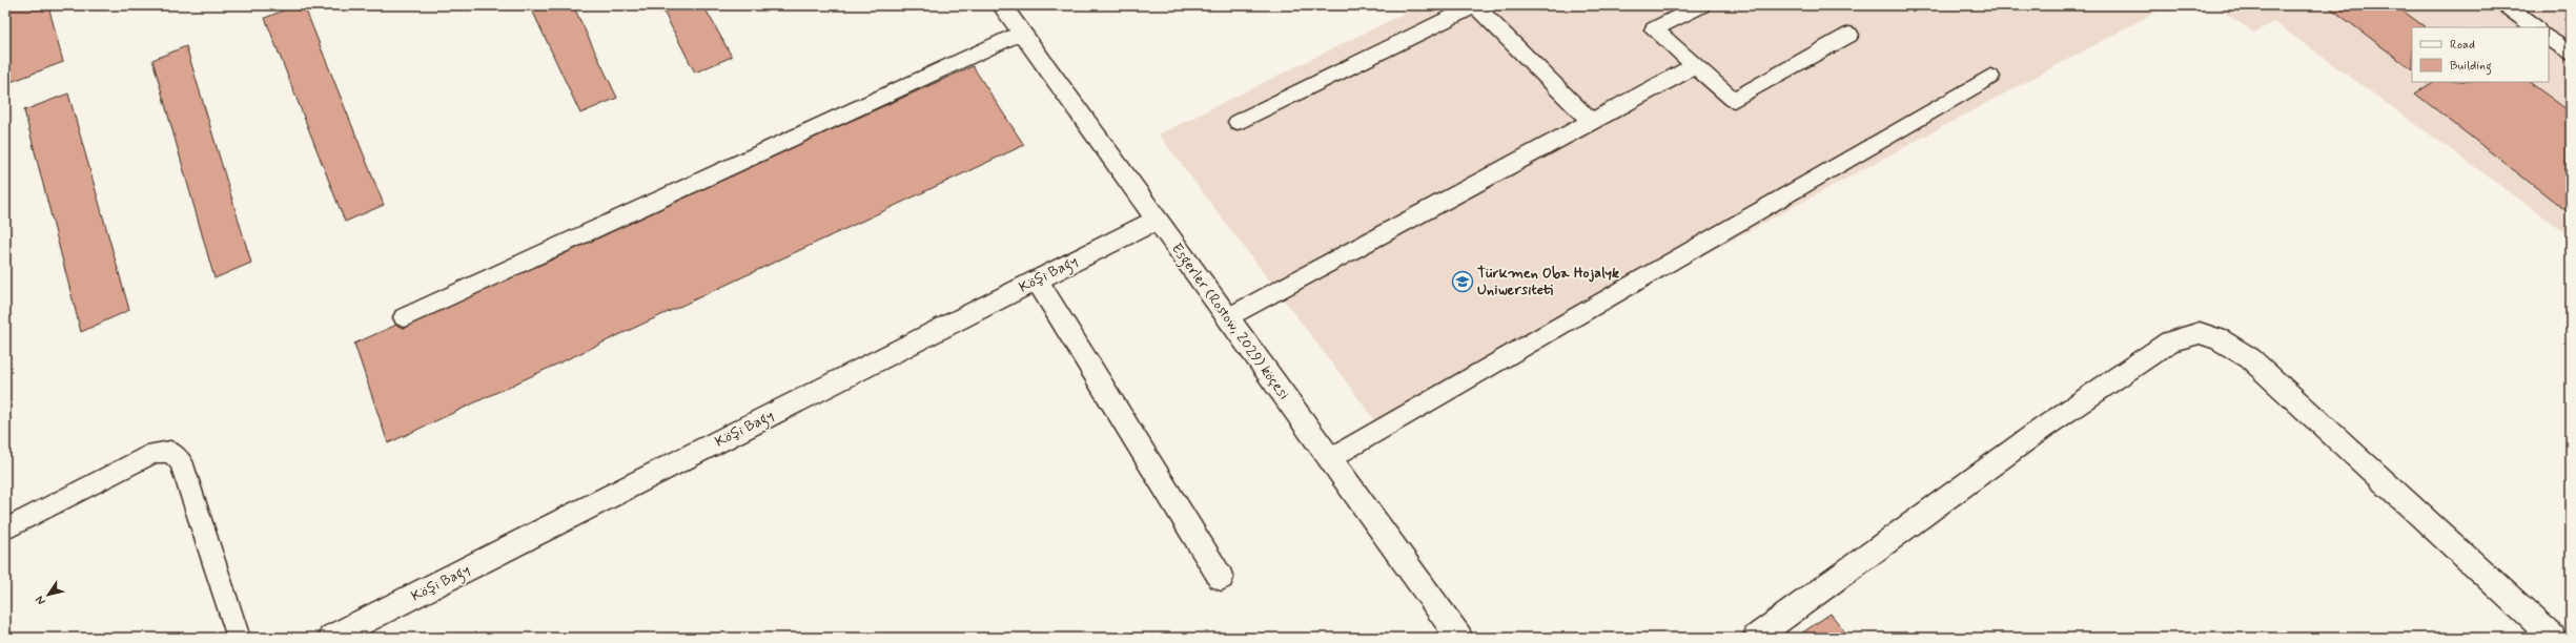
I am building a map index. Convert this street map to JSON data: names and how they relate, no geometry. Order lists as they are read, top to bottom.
{
  "streets": {
    "street": ["Köşi Bagy", "Esgerler (Rostow, 2029) köçesi"]
  },
  "crossings": [
    ["Köşi Bagy", "Esgerler (Rostow, 2029) köçesi"]
  ],
  "places": {
    "school or university": ["Türkmen Oba Hojalyk Uniwersiteti"]
  },
  "legend": ["Road", "Building"],
  "north": "bottom left"
}
